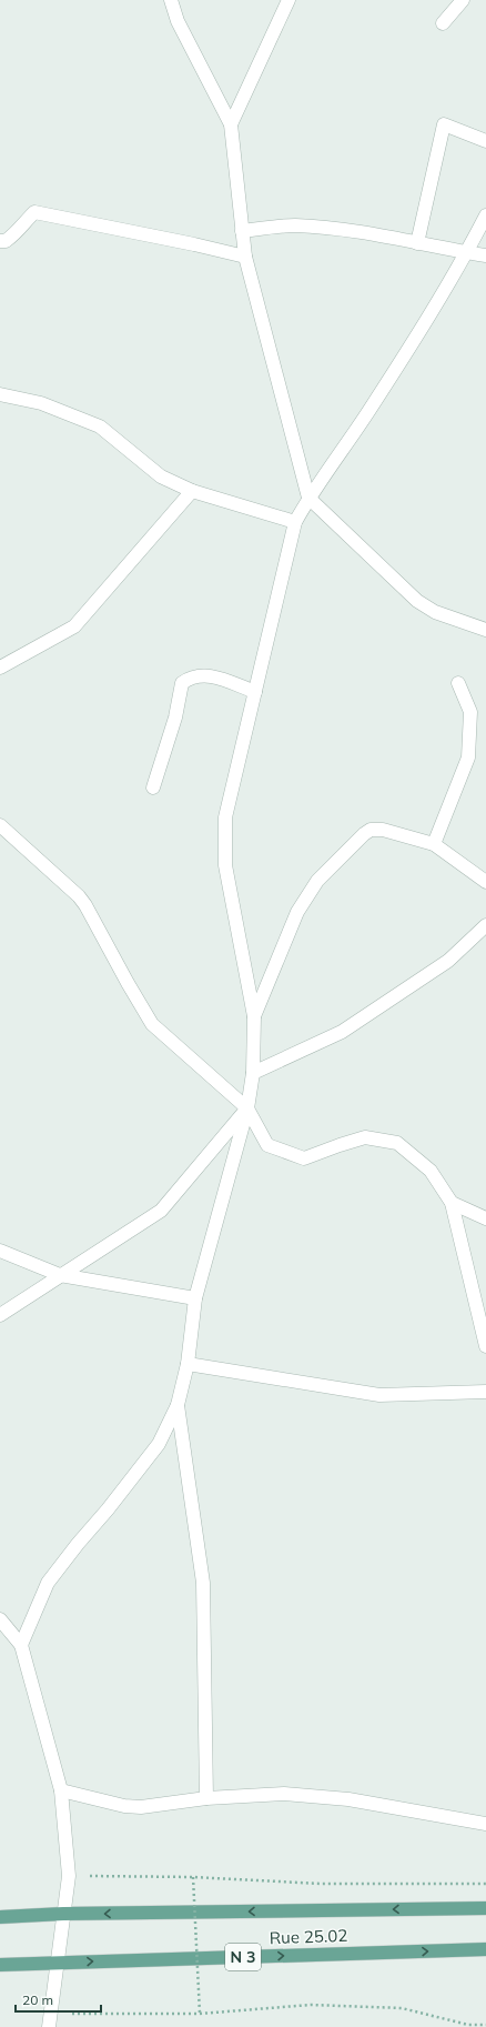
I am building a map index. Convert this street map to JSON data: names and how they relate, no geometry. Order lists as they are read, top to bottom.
{
  "streets": {
    "main road": ["Rue 25.02", "N 3"]
  },
  "scale_bar": "20 m"
}
